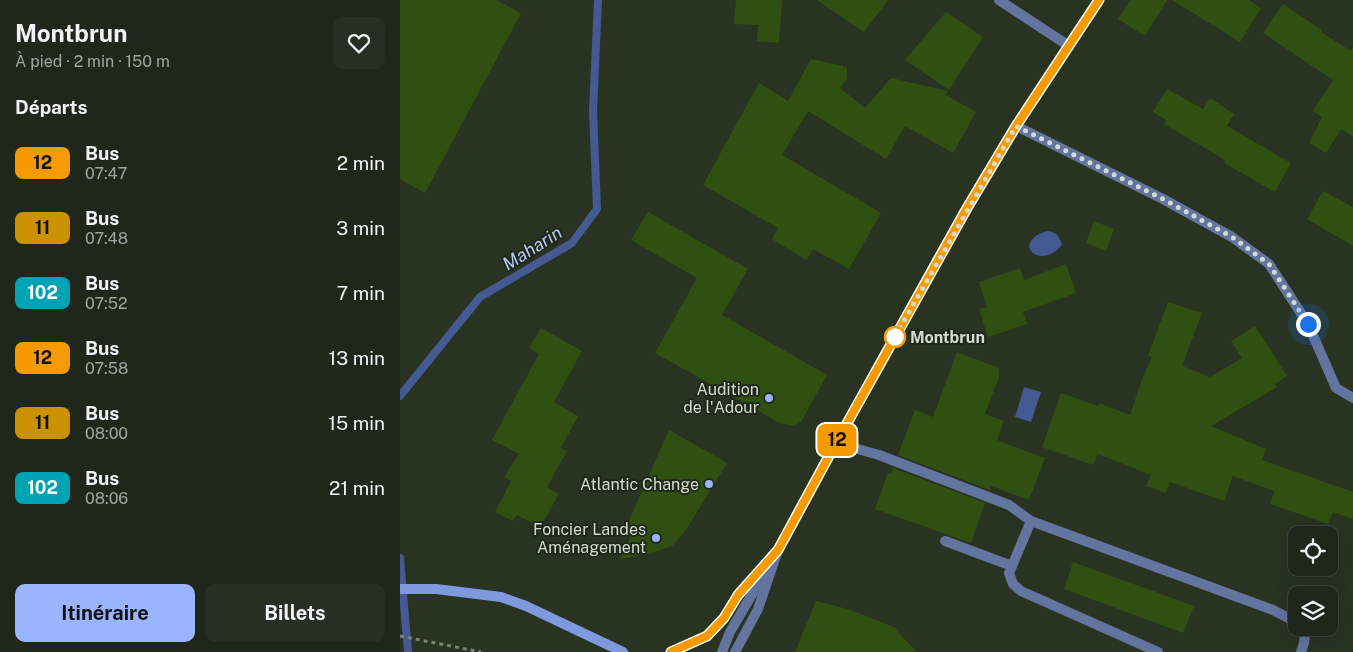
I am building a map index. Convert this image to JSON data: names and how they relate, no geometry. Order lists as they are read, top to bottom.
{
  "water": ["Maharin"],
  "places": [
    "Montbrun",
    "Audition de l'Adour",
    "Atlantic Change",
    "Foncier Landes Aménagement"
  ],
  "lines": ["bus line 12"],
  "page": {
    "heading": [
      ["Montbrun", "À pied · 2 min · 150 m"],
      "Départs"
    ],
    "on_map": "12",
    "list": [
      {
        "mark": "12",
        "name": "Bus",
        "note": "07:47",
        "value": "2 min"
      },
      {
        "mark": "11",
        "name": "Bus",
        "note": "07:48",
        "value": "3 min"
      },
      {
        "mark": "102",
        "name": "Bus",
        "note": "07:52",
        "value": "7 min"
      },
      {
        "mark": "12",
        "name": "Bus",
        "note": "07:58",
        "value": "13 min"
      },
      {
        "mark": "11",
        "name": "Bus",
        "note": "08:00",
        "value": "15 min"
      },
      {
        "mark": "102",
        "name": "Bus",
        "note": "08:06",
        "value": "21 min"
      }
    ],
    "buttons": ["Itinéraire", "Billets"]
  }
}
